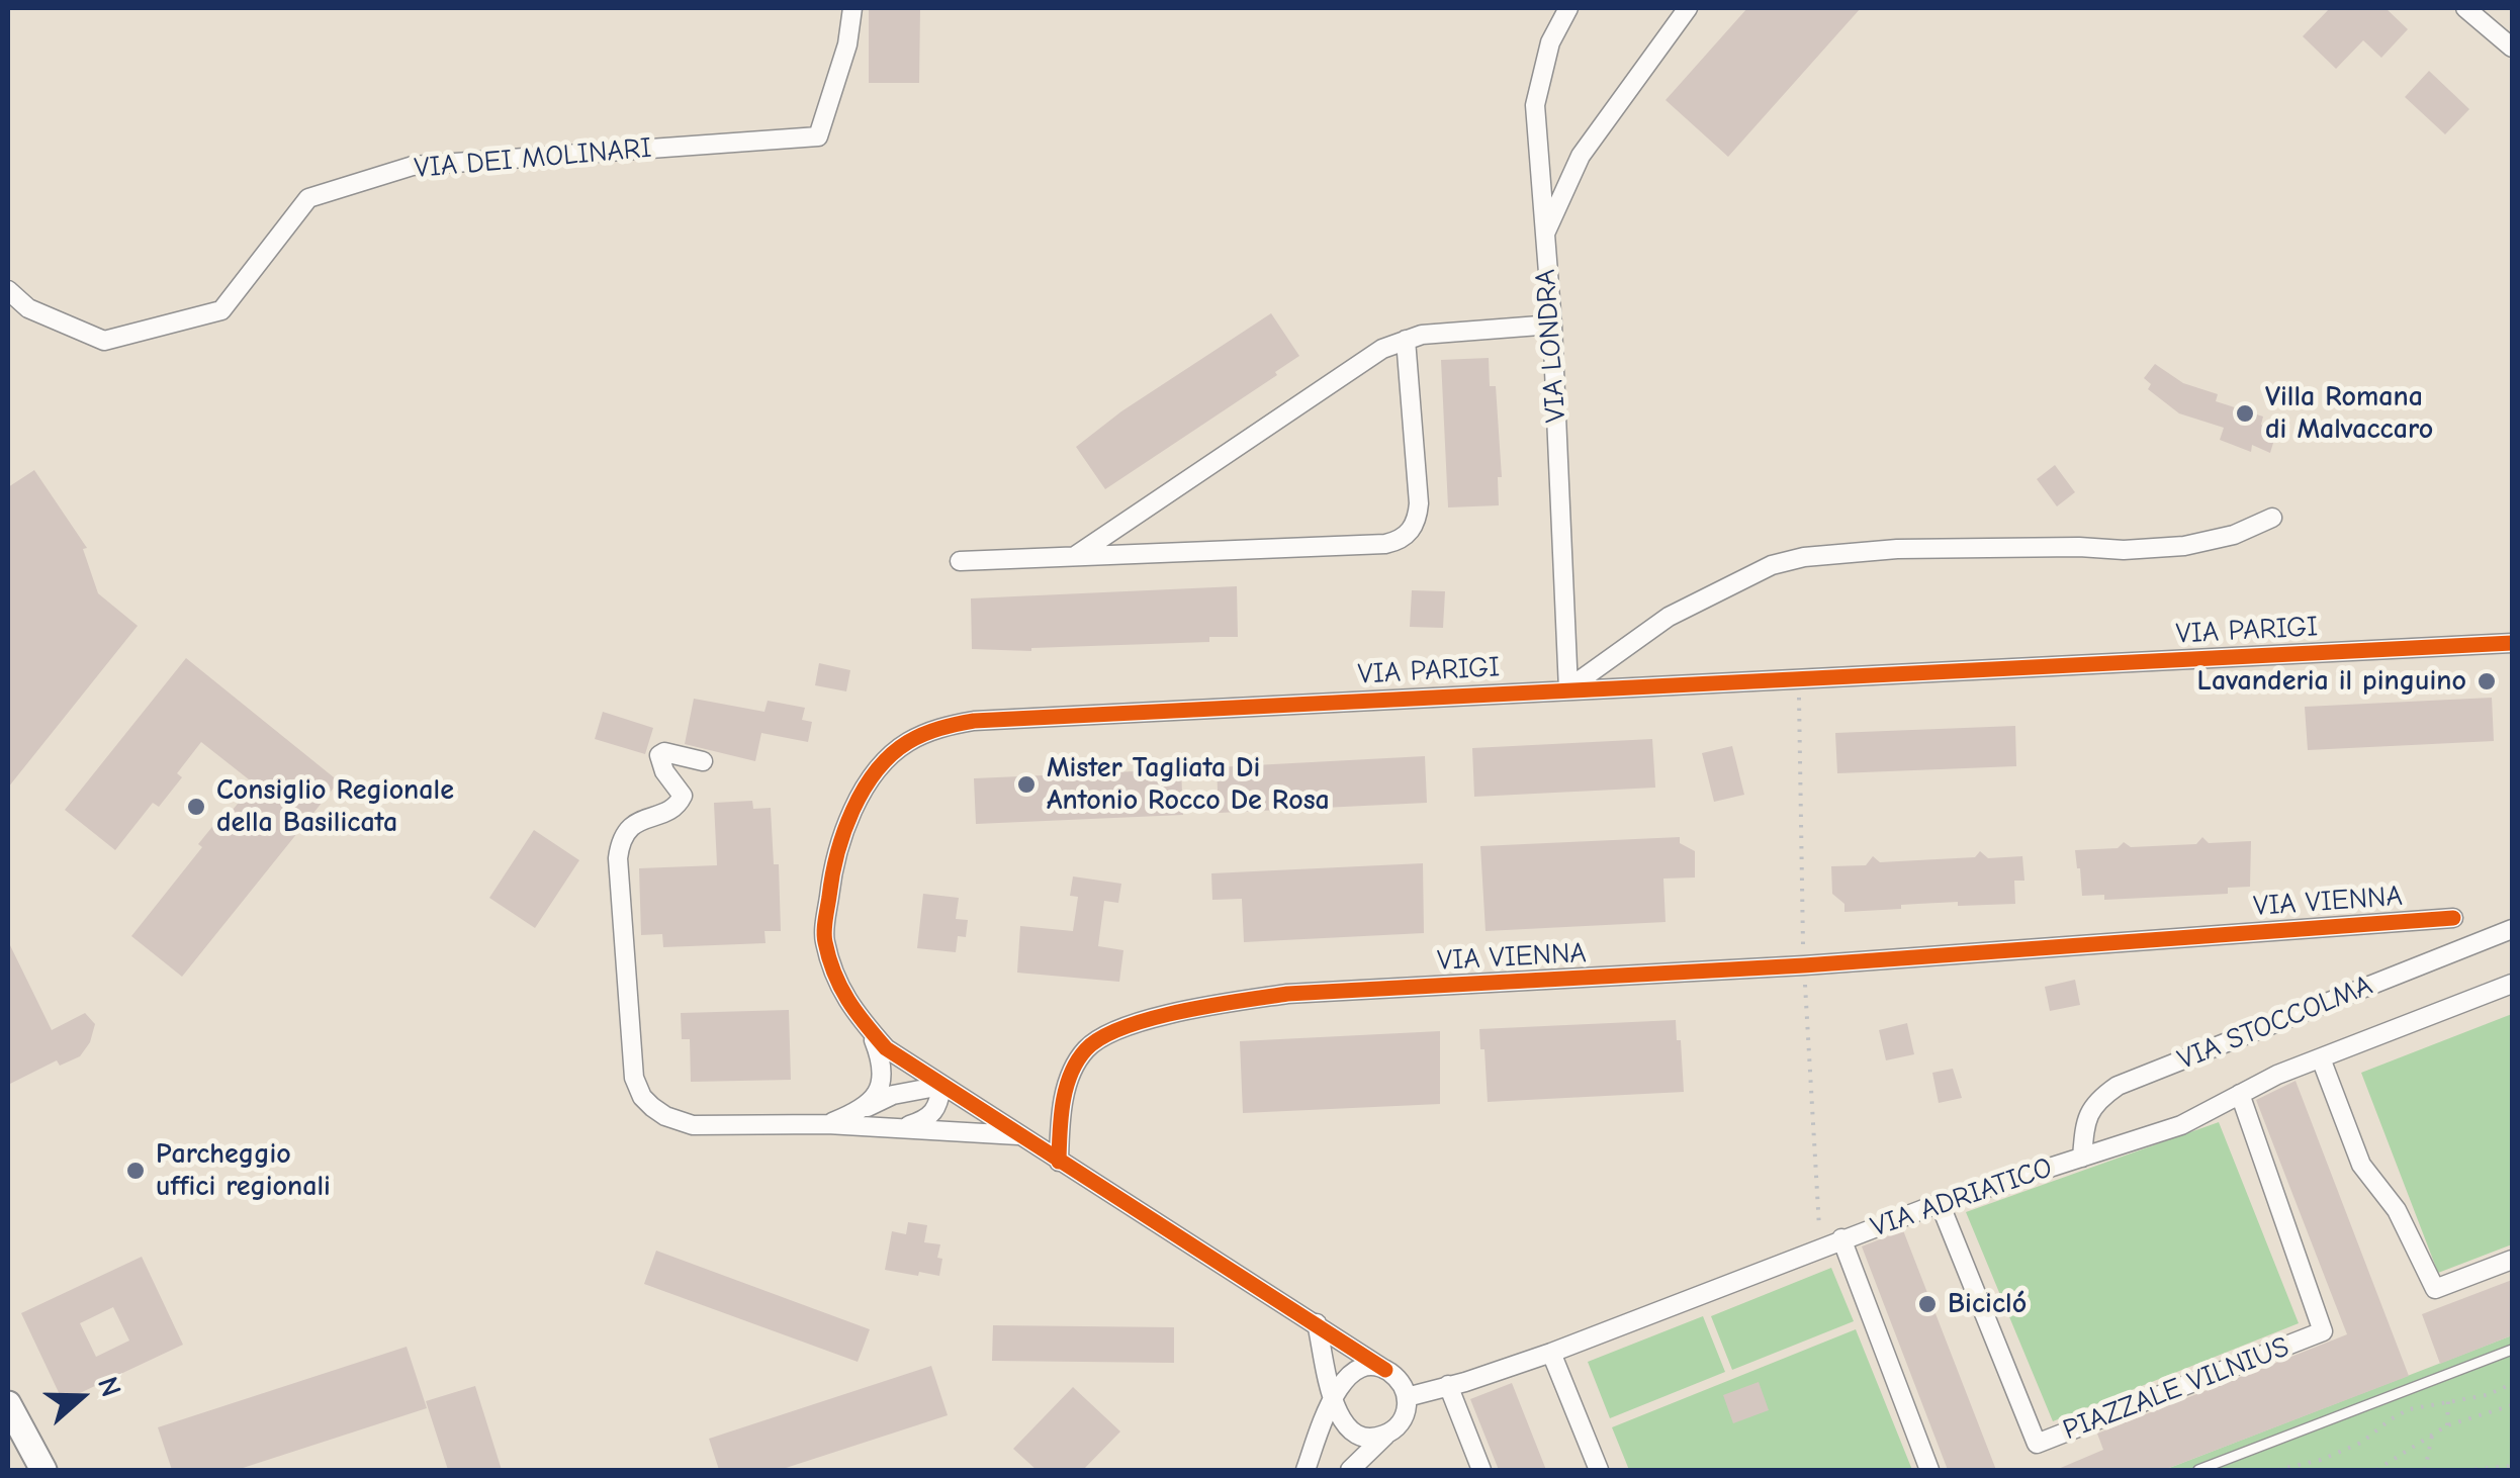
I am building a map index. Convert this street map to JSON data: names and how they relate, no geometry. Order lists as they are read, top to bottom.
{
  "streets": {
    "street": [
      "VIA DEI MOLINARI",
      "VIA LONDRA",
      "VIA PARIGI",
      "VIA VIENNA",
      "VIA STOCCOLMA",
      "VIA ADRIATICO",
      "PIAZZALE VILNIUS"
    ]
  },
  "crossings": [
    ["VIA LONDRA", "VIA PARIGI"],
    ["VIA PARIGI", "VIA VIENNA"],
    ["VIA STOCCOLMA", "VIA ADRIATICO"],
    ["VIA ADRIATICO", "PIAZZALE VILNIUS"]
  ],
  "places": [
    "Villa Romana di Malvaccaro",
    "Lavanderia il pinguino",
    "Mister Tagliata Di Antonio Rocco De Rosa",
    "Consiglio Regionale della Basilicata",
    "Parcheggio uffici regionali",
    "Bicicló"
  ],
  "north": "right"
}
